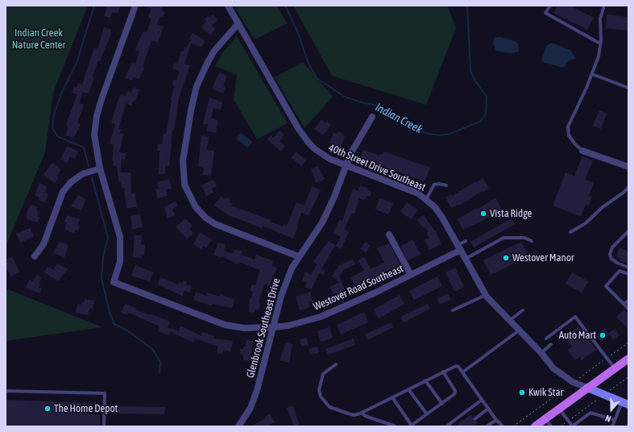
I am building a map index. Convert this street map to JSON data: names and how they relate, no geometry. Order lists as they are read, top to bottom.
{
  "streets": {
    "street": ["40th Street Drive Southeast", "Westover Road Southeast", "Glenbrook Southeast Drive"]
  },
  "crossings": [
    ["40th Street Drive Southeast", "Westover Road Southeast"],
    ["40th Street Drive Southeast", "Glenbrook Southeast Drive"],
    ["Westover Road Southeast", "Glenbrook Southeast Drive"]
  ],
  "water": ["Indian Creek"],
  "parks": ["Indian Creek Nature Center"],
  "places": [
    "Vista Ridge",
    "Westover Manor",
    "Auto Mart",
    "Kwik Star",
    "The Home Depot"
  ],
  "north": "bottom"
}
